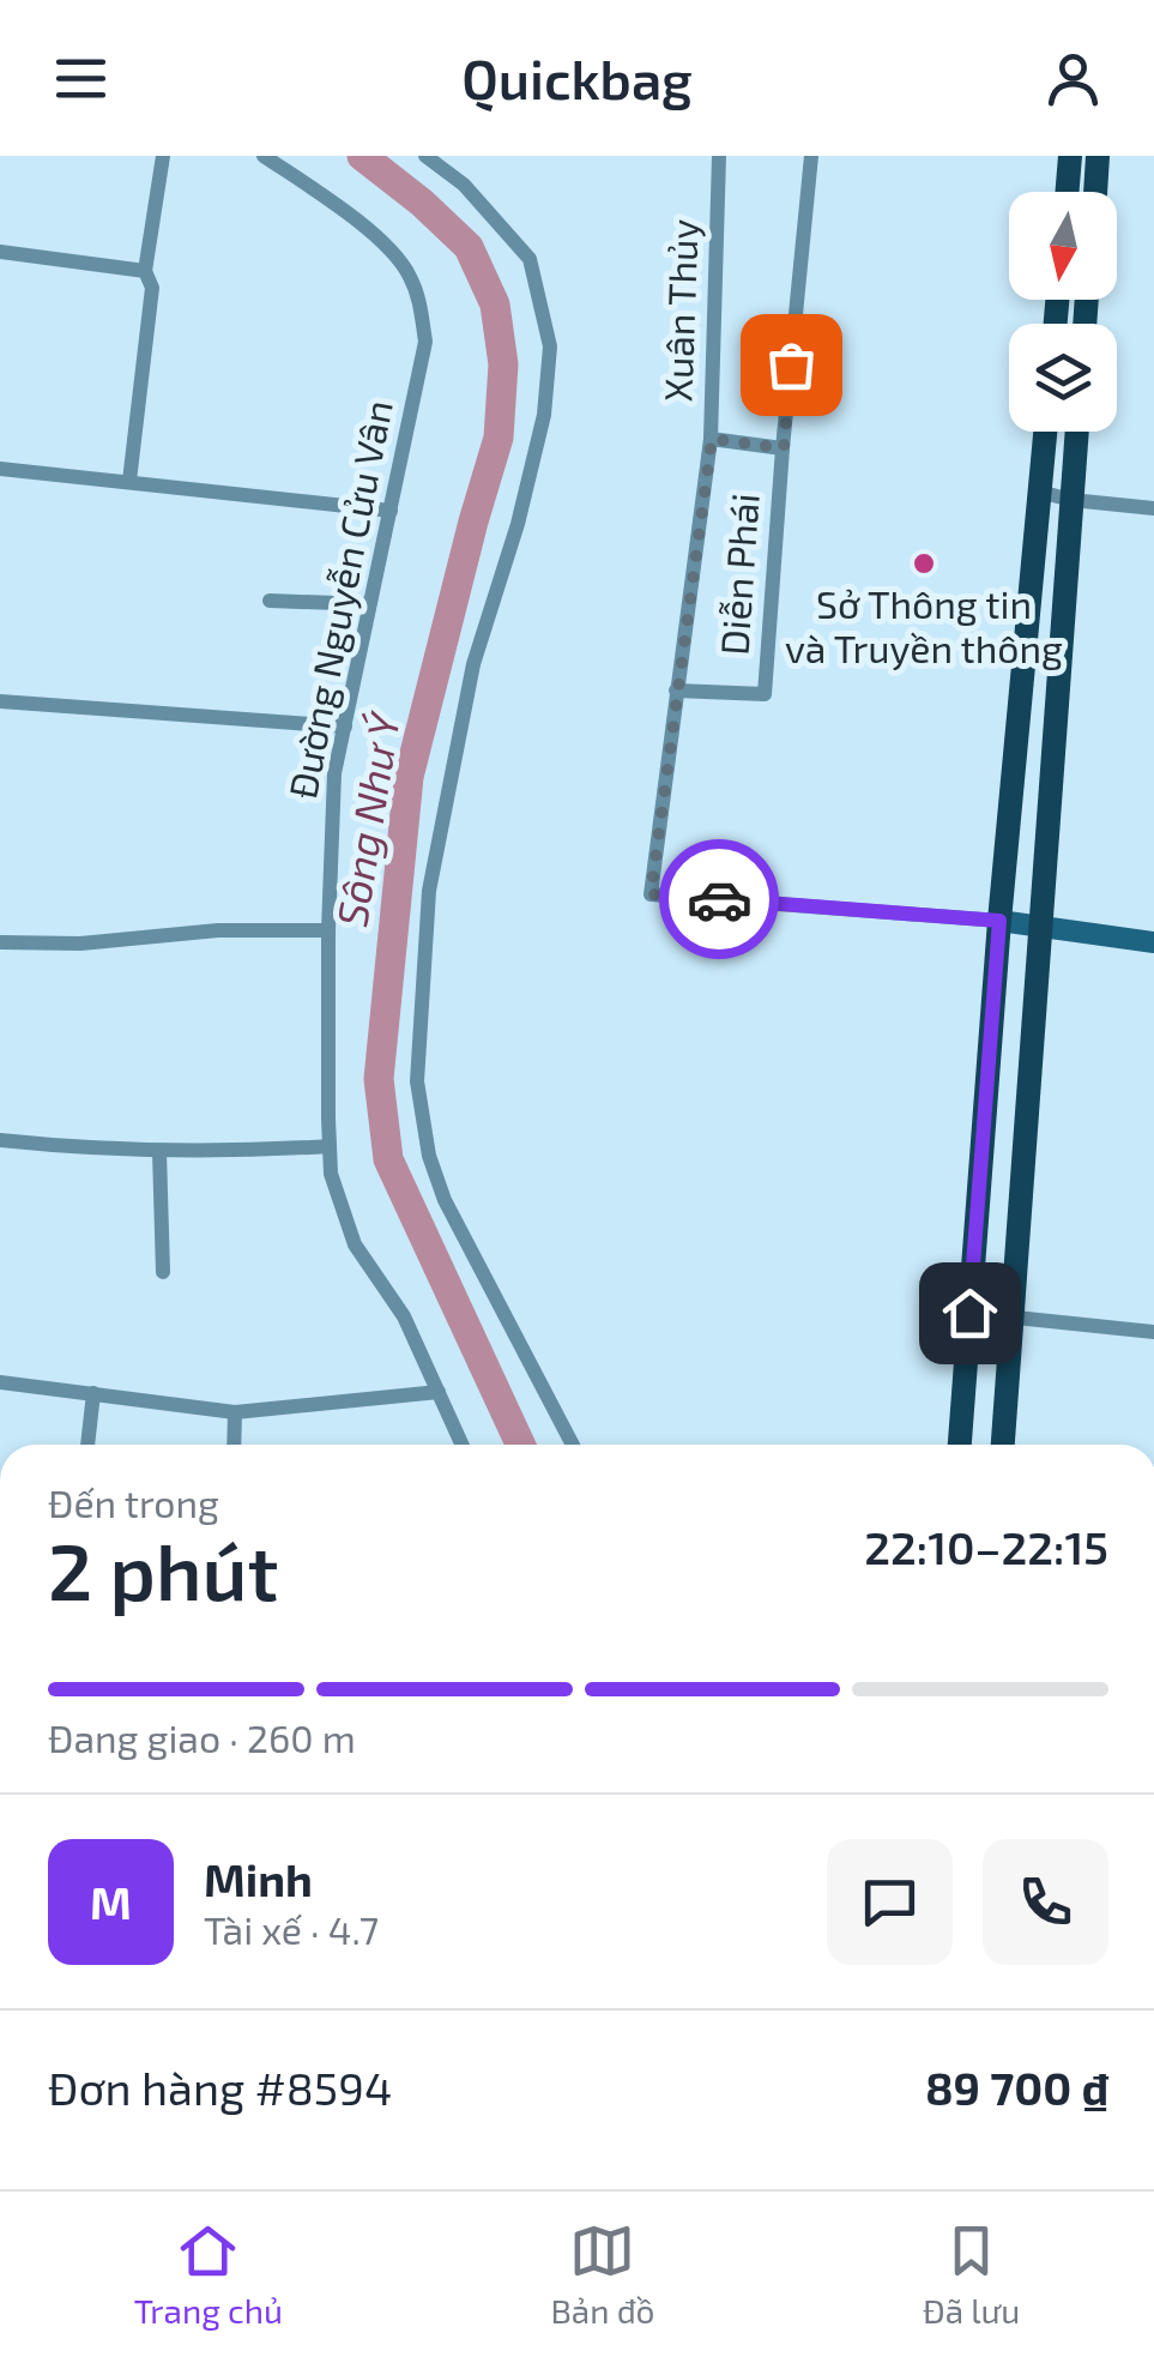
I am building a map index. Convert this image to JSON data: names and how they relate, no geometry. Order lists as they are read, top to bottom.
{
  "streets": {
    "street": ["Xuân Thủy", "Diễn Phái", "Đường Nguyễn Cửu Vân"]
  },
  "crossings": [
    ["Xuân Thủy", "Diễn Phái"]
  ],
  "water": ["Sông Như Ý"],
  "places": ["Sở Thông tin và Truyền thông"],
  "north": "bottom",
  "page": {
    "header": "Quickbag",
    "heading": ["2 phút", "Đến trong", "22:10–22:15"],
    "panel": [
      "Minh",
      "Tài xế · 4.7",
      "Đơn hàng #8594",
      "89 700 ₫"
    ],
    "bar": "Đang giao · 260 m",
    "round": "M",
    "tabs": ["Trang chủ", "Bản đồ", "Đã lưu"]
  }
}
